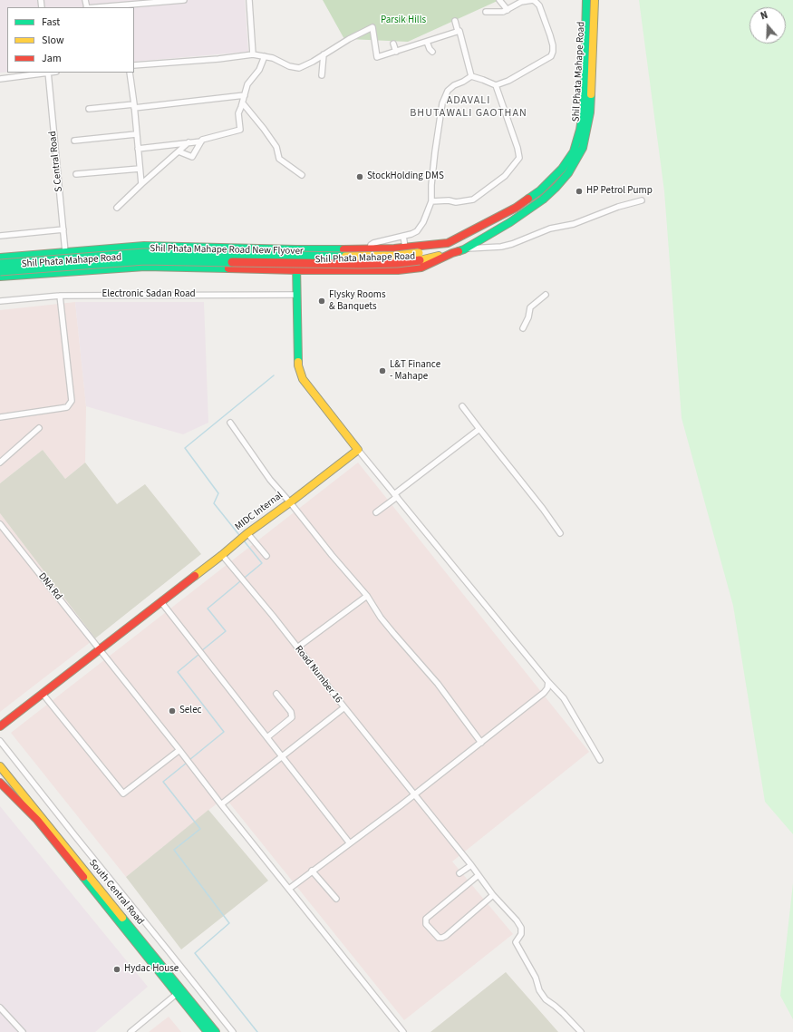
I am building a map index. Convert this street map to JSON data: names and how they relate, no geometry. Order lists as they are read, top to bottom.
{
  "streets": {
    "main road": [
      "Shil Phata Mahape Road",
      "Shil Phata Mahape Road New Flyover",
      "MIDC Internal",
      "South Central Road"
    ],
    "street": [
      "S Central Road",
      "Electronic Sadan Road",
      "DNA Rd",
      "Road Number 16"
    ]
  },
  "crossings": [
    ["Shil Phata Mahape Road", "S Central Road"],
    ["Shil Phata Mahape Road", "Shil Phata Mahape Road New Flyover"],
    ["MIDC Internal", "DNA Rd"],
    ["MIDC Internal", "Road Number 16"]
  ],
  "districts": ["ADAVALI BHUTAWALI GAOTHAN"],
  "parks": ["Parsik Hills"],
  "places": [
    "StockHolding DMS",
    "HP Petrol Pump",
    "Flysky Rooms & Banquets",
    "L&T Finance - Mahape",
    "Selec",
    "Hydac House"
  ],
  "legend": ["Fast", "Slow", "Jam"],
  "north": "top"
}
